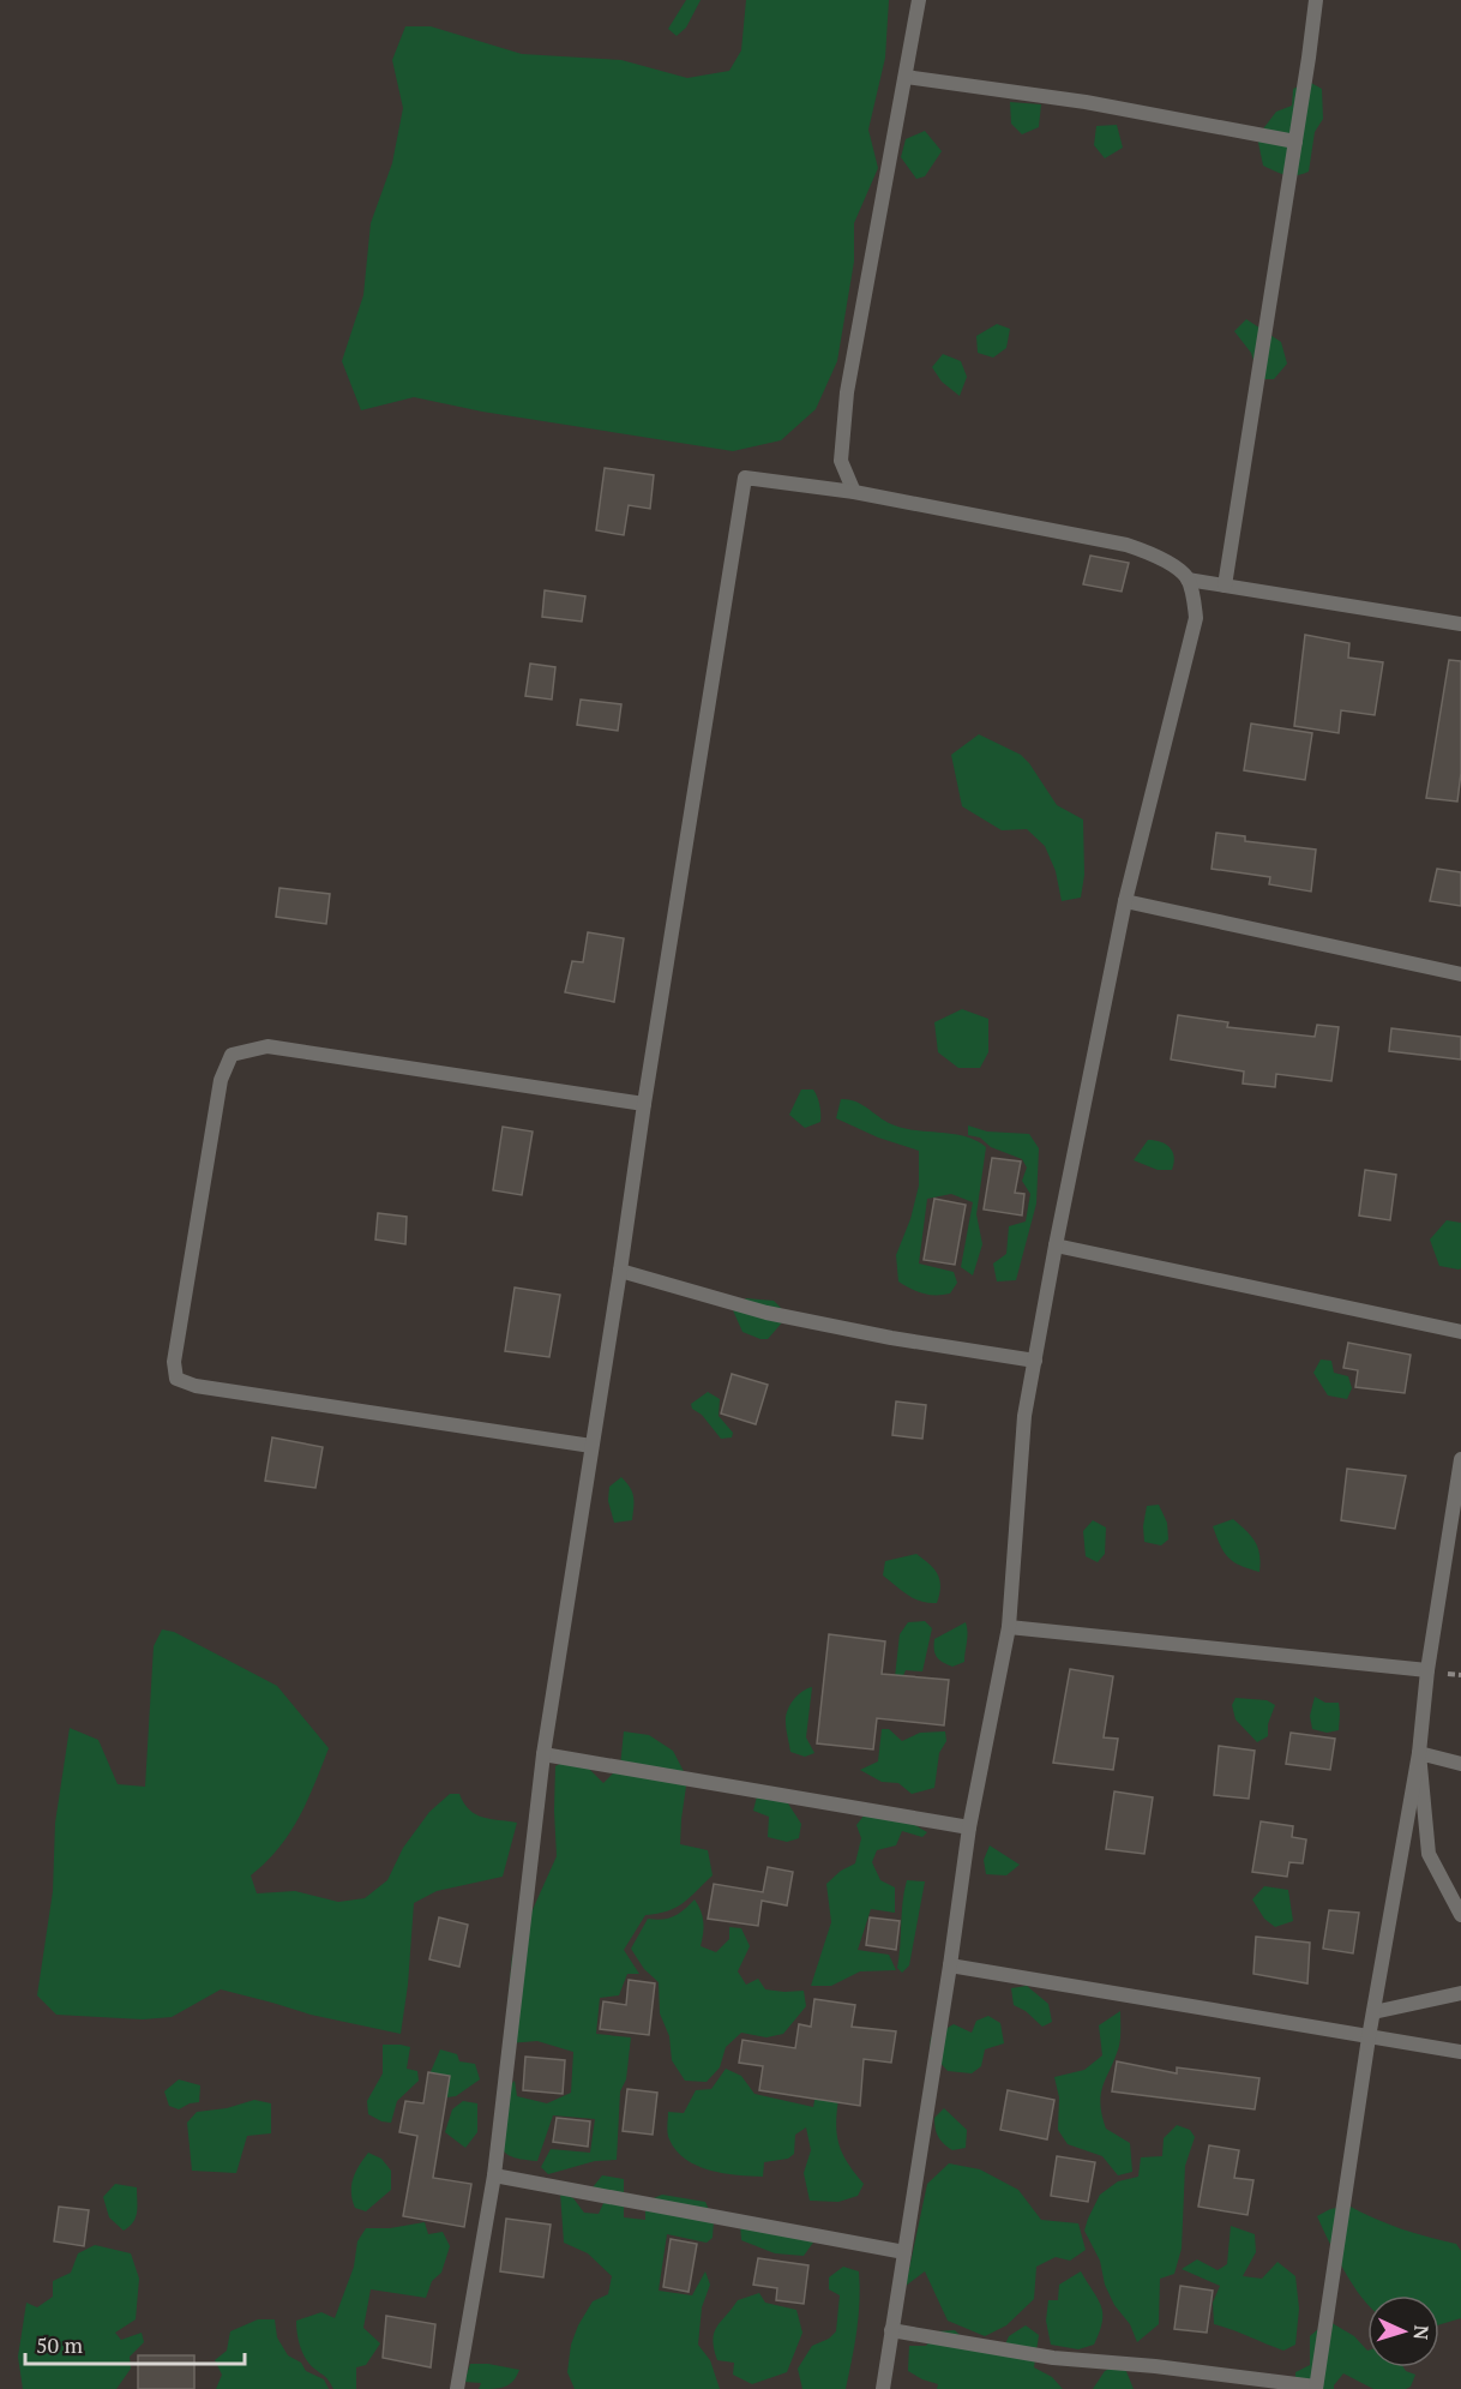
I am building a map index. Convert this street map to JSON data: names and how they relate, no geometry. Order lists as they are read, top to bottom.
{
  "scale_bar": "50 m",
  "north": "right"
}
